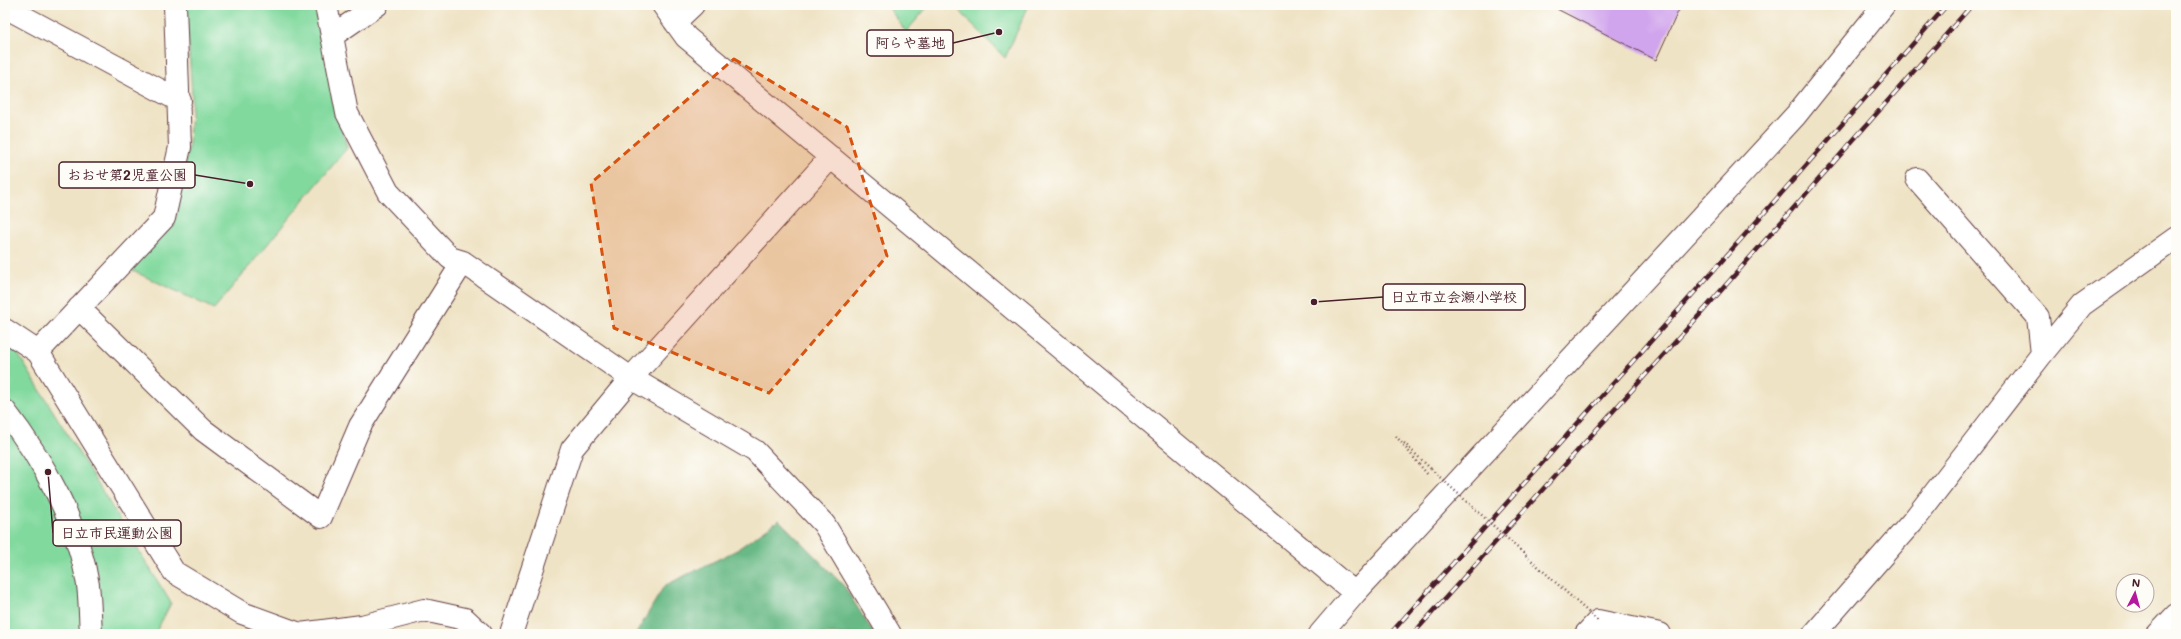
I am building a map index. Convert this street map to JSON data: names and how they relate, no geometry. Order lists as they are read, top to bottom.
{
  "places": [
    "阿らや墓地",
    "おおせ第2児童公園",
    "日立市立会瀬小学校",
    "日立市民運動公園"
  ],
  "north": "top"
}
